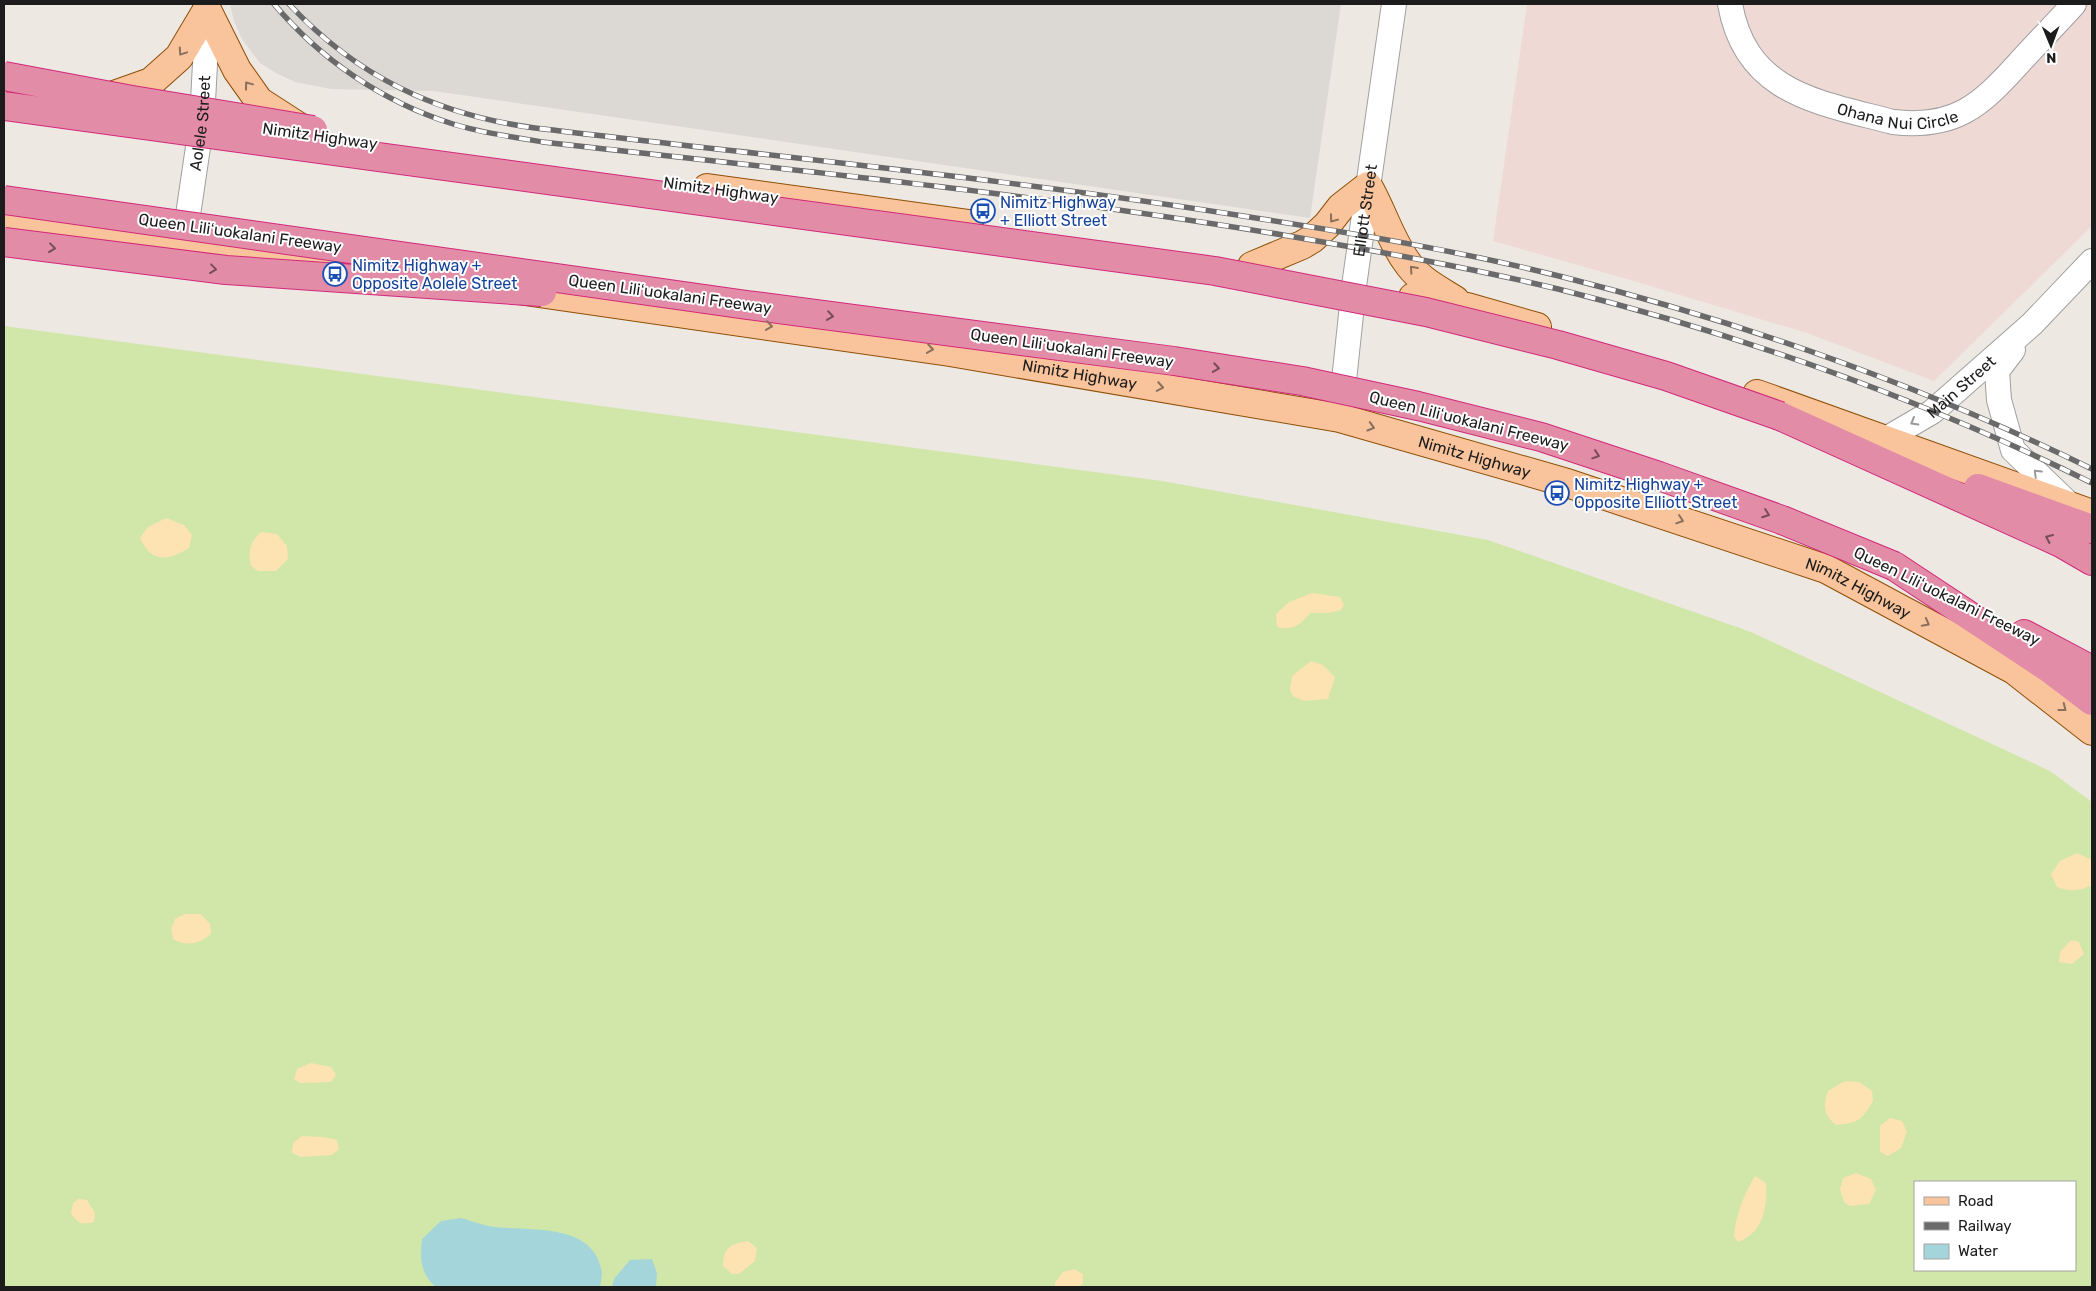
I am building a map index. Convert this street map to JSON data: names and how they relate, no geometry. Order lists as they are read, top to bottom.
{
  "streets": {
    "highway": ["Queen Liliʻuokalani Freeway"],
    "main road": ["Nimitz Highway"],
    "street": [
      "Ohana Nui Circle",
      "Aolele Street",
      "Elliott Street",
      "Main Street"
    ]
  },
  "crossings": [
    ["Aolele Street", "Nimitz Highway"],
    ["Nimitz Highway", "Elliott Street"],
    ["Nimitz Highway", "Main Street"]
  ],
  "places": {
    "bus stop": ["Nimitz Highway + Elliott Street", "Nimitz Highway + Opposite Aolele Street", "Nimitz Highway + Opposite Elliott Street"]
  },
  "legend": ["Road", "Railway", "Water"],
  "north": "bottom"
}
